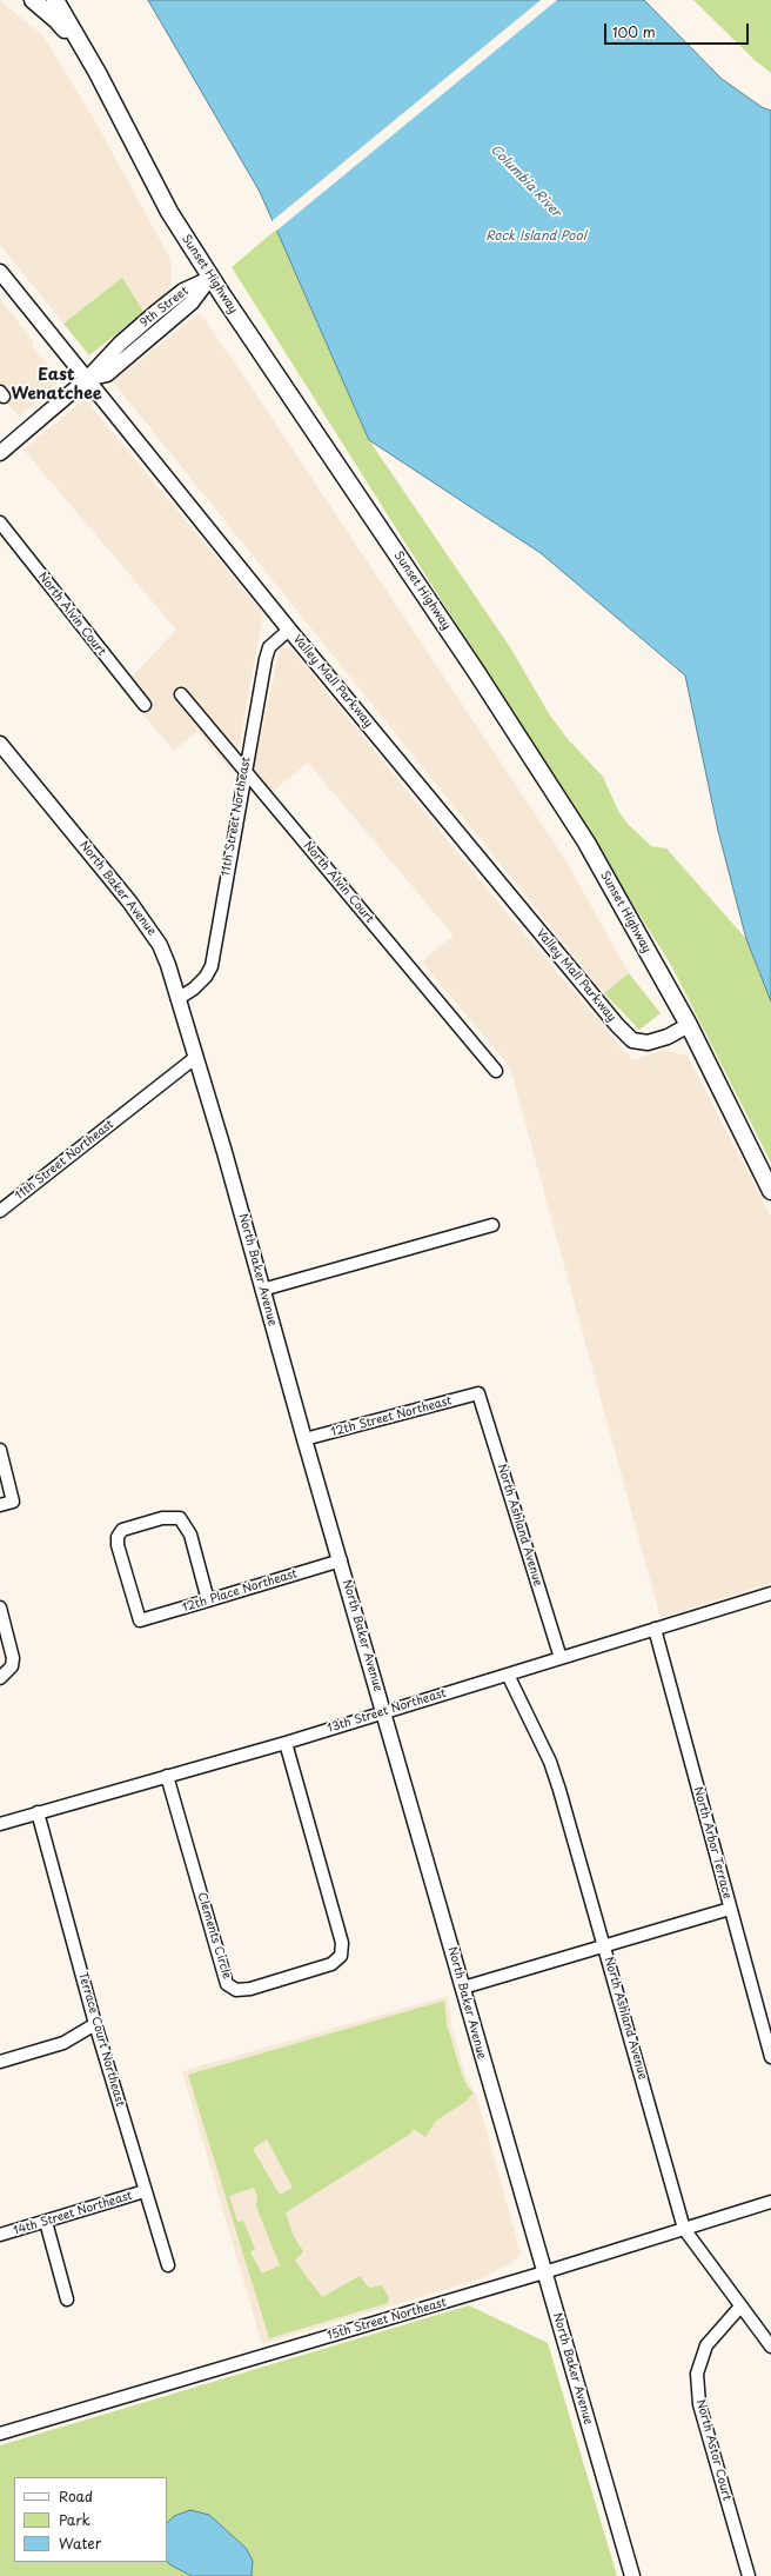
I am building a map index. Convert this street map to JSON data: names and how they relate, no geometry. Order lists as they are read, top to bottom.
{
  "streets": {
    "highway": ["Sunset Highway"],
    "main road": ["9th Street", "Valley Mall Parkway", "North Baker Avenue"],
    "street": [
      "North Alvin Court",
      "11th Street Northeast",
      "12th Street Northeast",
      "North Ashland Avenue",
      "12th Place Northeast",
      "13th Street Northeast",
      "North Arbor Terrace",
      "Clements Circle",
      "Terrace Court Northeast",
      "14th Street Northeast",
      "15th Street Northeast",
      "North Astor Court"
    ]
  },
  "crossings": [
    ["Sunset Highway", "9th Street"],
    ["Sunset Highway", "Valley Mall Parkway"],
    ["9th Street", "Valley Mall Parkway"],
    ["North Alvin Court", "11th Street Northeast"],
    ["Valley Mall Parkway", "11th Street Northeast"],
    ["11th Street Northeast", "North Baker Avenue"],
    ["North Baker Avenue", "12th Street Northeast"],
    ["North Baker Avenue", "12th Place Northeast"],
    ["North Baker Avenue", "13th Street Northeast"],
    ["North Baker Avenue", "15th Street Northeast"],
    ["12th Street Northeast", "North Ashland Avenue"],
    ["North Ashland Avenue", "13th Street Northeast"],
    ["North Ashland Avenue", "15th Street Northeast"],
    ["North Ashland Avenue", "North Astor Court"],
    ["13th Street Northeast", "North Arbor Terrace"],
    ["13th Street Northeast", "Clements Circle"],
    ["13th Street Northeast", "Terrace Court Northeast"],
    ["Terrace Court Northeast", "14th Street Northeast"]
  ],
  "districts": ["East Wenatchee"],
  "water": ["Columbia River", "Rock Island Pool"],
  "legend": ["Road", "Park", "Water"],
  "scale_bar": "100 m"
}
